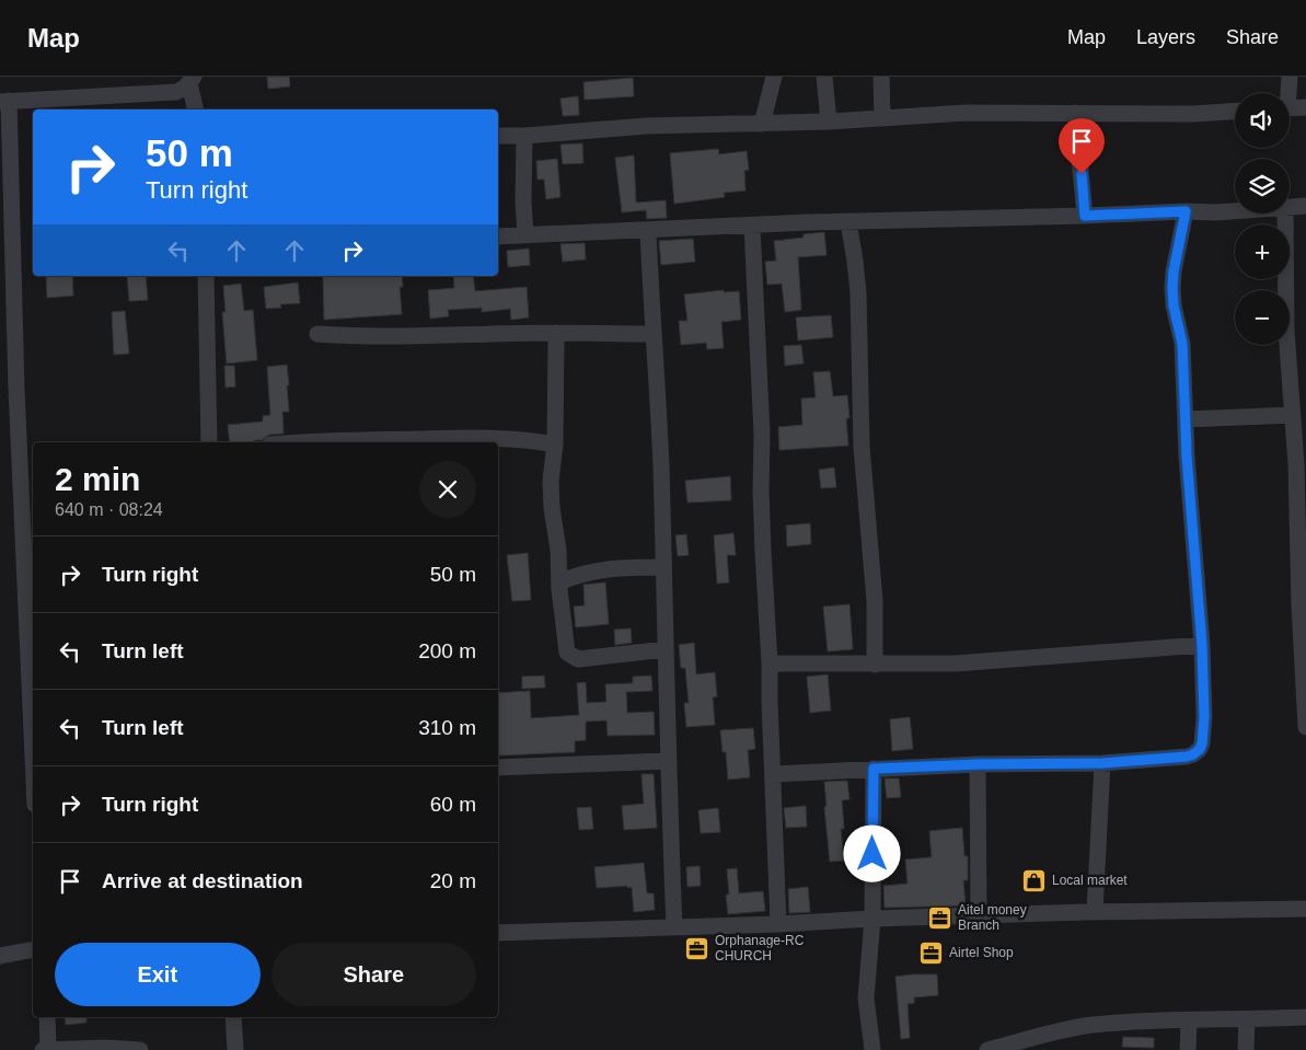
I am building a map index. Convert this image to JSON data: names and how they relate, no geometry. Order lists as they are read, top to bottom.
{
  "places": {
    "shop": ["Local market"],
    "office": ["Aitel money Branch", "Orphanage-RC CHURCH", "Airtel Shop"]
  },
  "page": {
    "header": "Map",
    "nav": ["Map", "Layers", "Share"],
    "map_buttons": ["+", "−"],
    "turn": ["50 m", "Turn right"],
    "heading": ["2 min", "640 m · 08:24"],
    "list": [
      {
        "name": "Turn right",
        "value": "50 m"
      },
      {
        "name": "Turn left",
        "value": "200 m"
      },
      {
        "name": "Turn left",
        "value": "310 m"
      },
      {
        "name": "Turn right",
        "value": "60 m"
      },
      {
        "name": "Arrive at destination",
        "value": "20 m"
      }
    ],
    "buttons": ["Exit", "Share"]
  }
}
